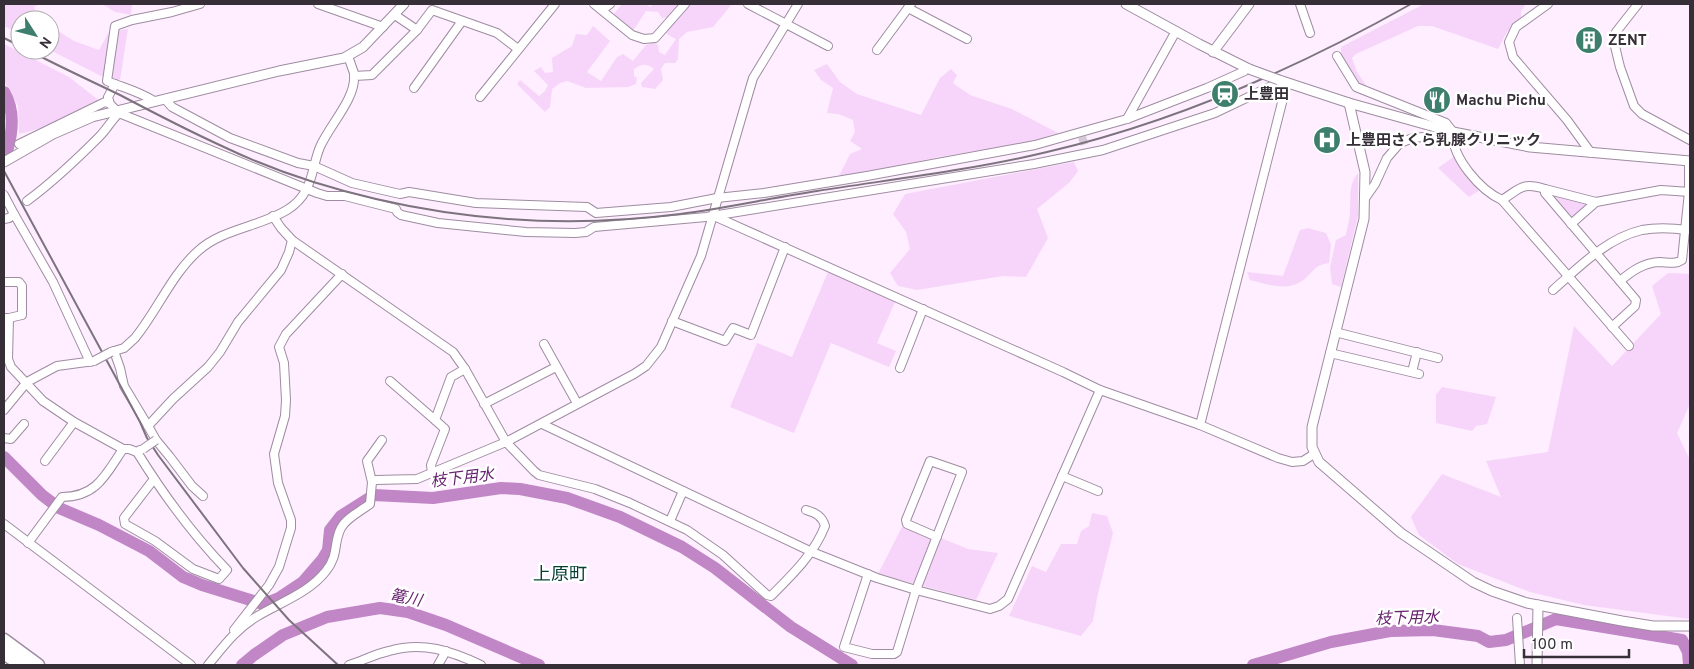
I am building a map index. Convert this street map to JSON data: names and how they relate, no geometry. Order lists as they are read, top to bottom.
{
  "districts": ["上原町"],
  "water": ["枝下用水", "篭川"],
  "places": {
    "building": ["ZENT"],
    "station": ["上豊田"],
    "restaurant": ["Machu Pichu"],
    "hospital": ["上豊田さくら乳腺クリニック"]
  },
  "scale_bar": "100 m",
  "north": "bottom right"
}
